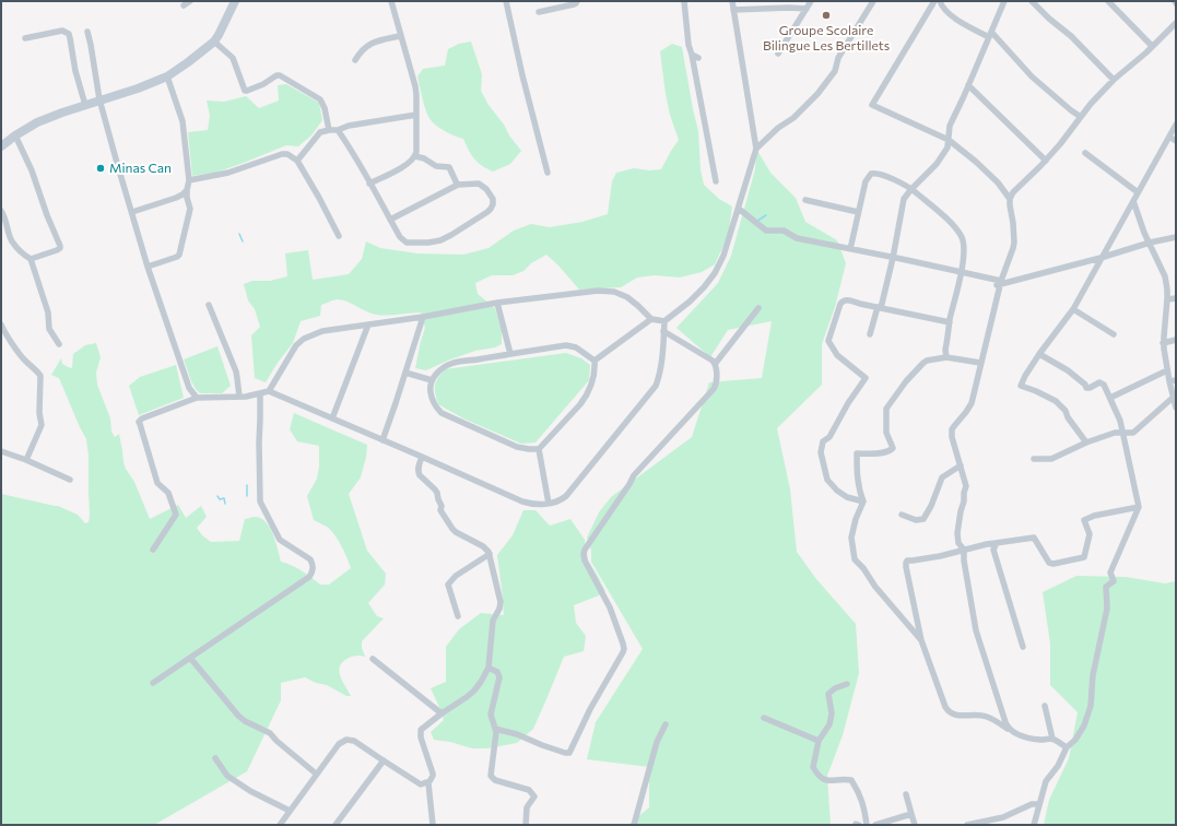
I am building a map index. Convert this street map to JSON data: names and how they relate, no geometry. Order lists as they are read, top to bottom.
{
  "places": ["Groupe Scolaire Bilingue Les Bertillets", "Minas Can"]
}
